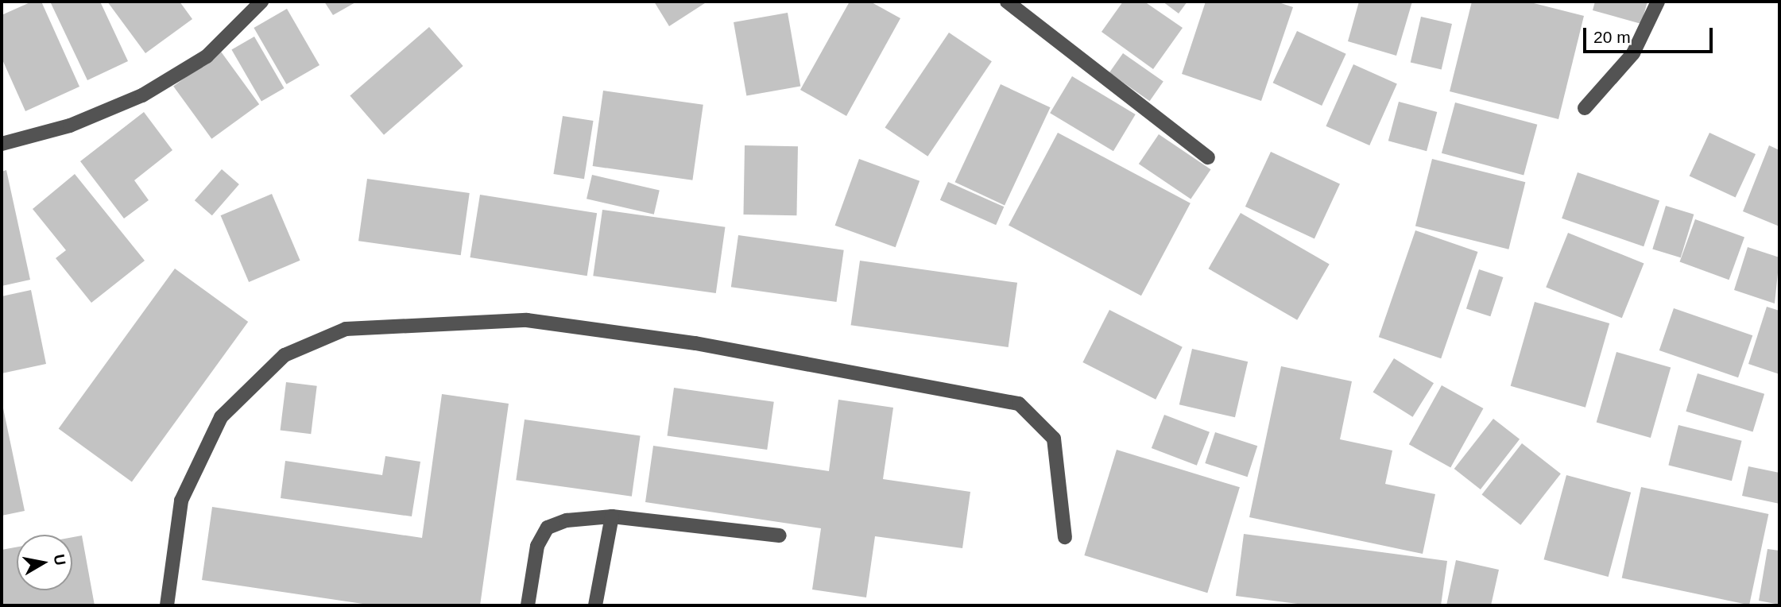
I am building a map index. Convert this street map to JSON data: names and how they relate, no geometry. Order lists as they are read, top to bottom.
{
  "scale_bar": "20 m",
  "north": "right"
}
